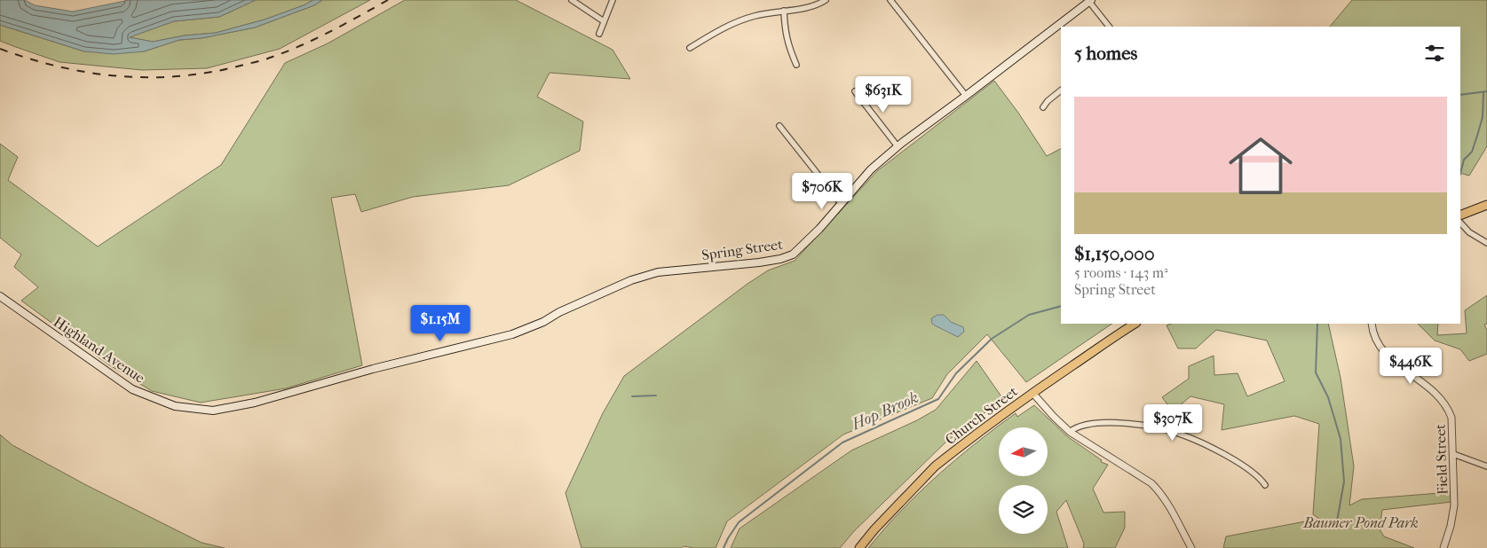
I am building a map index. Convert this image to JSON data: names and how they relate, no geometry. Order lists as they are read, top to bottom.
{
  "streets": {
    "main road": ["Spring Street", "Highland Avenue", "Church Street"],
    "street": ["Field Street"]
  },
  "crossings": [
    ["Spring Street", "Highland Avenue"]
  ],
  "water": ["Hop Brook"],
  "parks": ["Baumer Pond Park"],
  "north": "left",
  "page": {
    "heading": "5 homes",
    "price": [
      "$631K",
      "$706K",
      "$1.15M",
      "$446K",
      "$307K"
    ],
    "list": [
      {
        "name": "$1,150,000",
        "note": "5 rooms · 143 m² · Spring Street"
      }
    ]
  }
}
